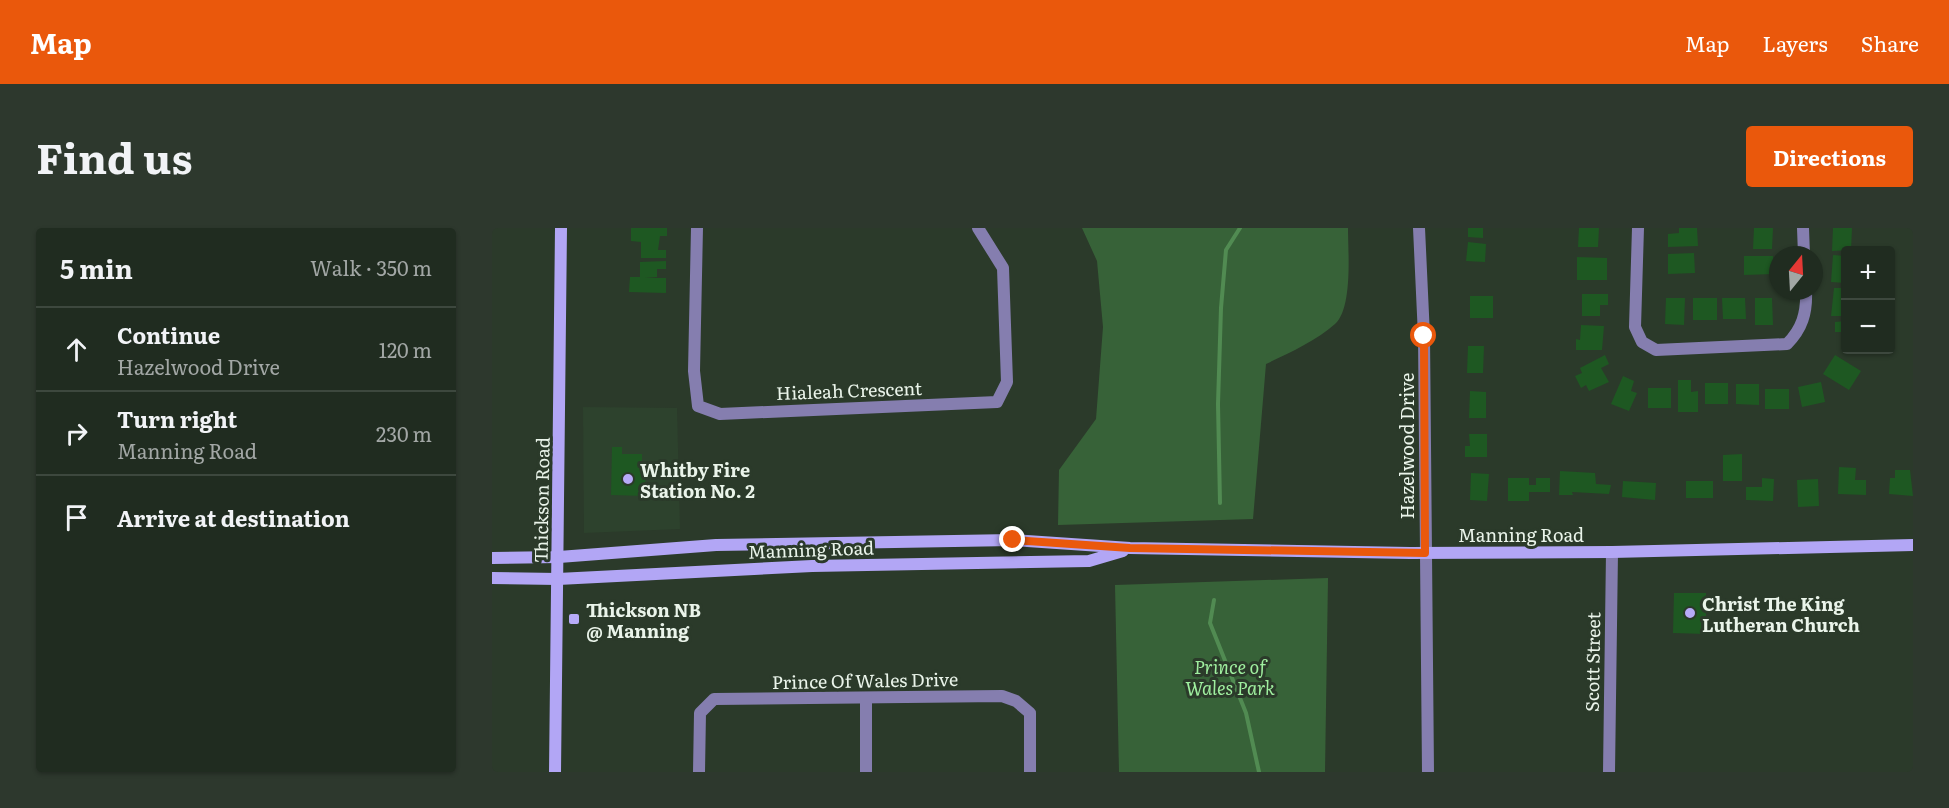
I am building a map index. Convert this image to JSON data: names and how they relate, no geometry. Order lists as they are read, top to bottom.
{
  "streets": {
    "main road": ["Thickson Road", "Manning Road"],
    "street": [
      "Hialeah Crescent",
      "Hazelwood Drive",
      "Scott Street",
      "Prince Of Wales Drive"
    ]
  },
  "crossings": [
    ["Hazelwood Drive", "Manning Road"],
    ["Thickson Road", "Manning Road"],
    ["Manning Road", "Scott Street"]
  ],
  "parks": ["Prince of Wales Park"],
  "places": {
    "other": ["Whitby Fire Station No. 2", "Christ The King Lutheran Church"],
    "transit": ["Thickson NB @ Manning"]
  },
  "north": "top",
  "page": {
    "header": "Map",
    "nav": ["Map", "Layers", "Share"],
    "title": "Find us",
    "buttons": "Directions",
    "heading": ["5 min", "Walk · 350 m"],
    "map_buttons": ["+", "−"],
    "list": [
      ["Continue", "Hazelwood Drive", "120 m"],
      ["Turn right", "Manning Road", "230 m"],
      "Arrive at destination"
    ]
  }
}
